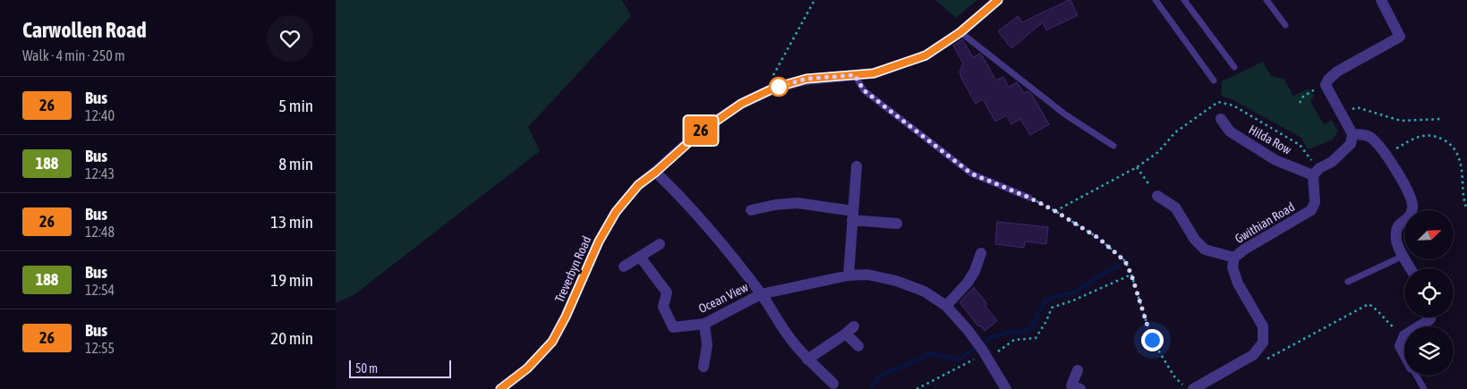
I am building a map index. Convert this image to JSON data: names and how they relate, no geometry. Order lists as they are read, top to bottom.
{
  "streets": {
    "street": [
      "Hilda Row",
      "Gwithian Road",
      "Treverbyn Road",
      "Ocean View"
    ]
  },
  "crossings": [
    ["Hilda Row", "Gwithian Road"]
  ],
  "lines": ["bus line 26"],
  "scale_bar": "50 m",
  "north": "top right",
  "page": {
    "heading": ["Carwollen Road", "Walk · 4 min · 250 m"],
    "on_map": "26",
    "list": [
      {
        "mark": "26",
        "name": "Bus",
        "note": "12:40",
        "value": "5 min"
      },
      {
        "mark": "188",
        "name": "Bus",
        "note": "12:43",
        "value": "8 min"
      },
      {
        "mark": "26",
        "name": "Bus",
        "note": "12:48",
        "value": "13 min"
      },
      {
        "mark": "188",
        "name": "Bus",
        "note": "12:54",
        "value": "19 min"
      },
      {
        "mark": "26",
        "name": "Bus",
        "note": "12:55",
        "value": "20 min"
      }
    ],
    "scale": "50 m"
  }
}
